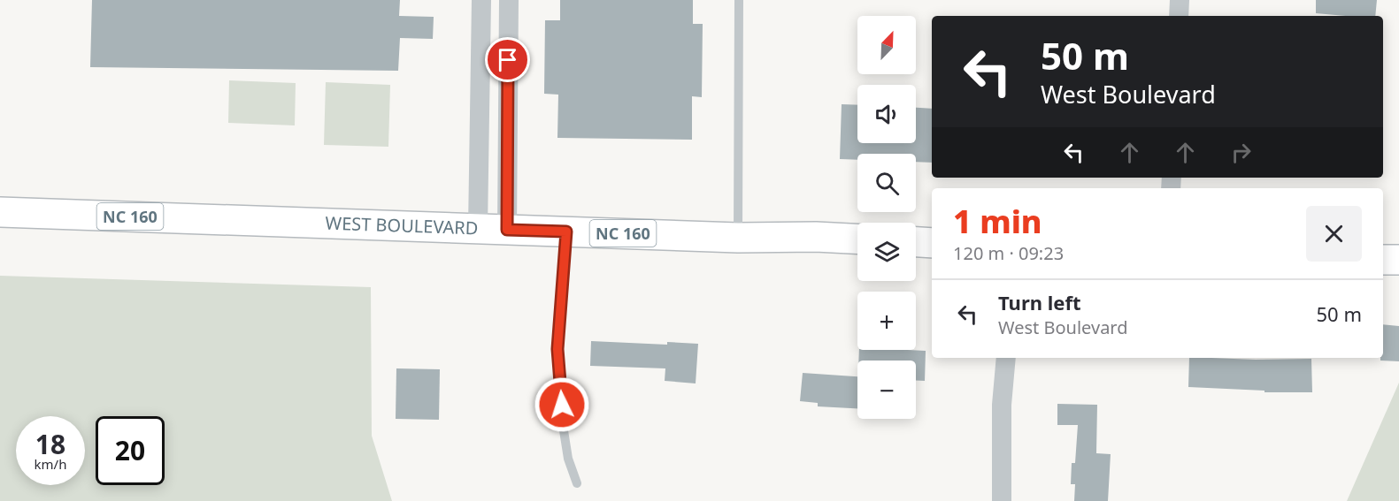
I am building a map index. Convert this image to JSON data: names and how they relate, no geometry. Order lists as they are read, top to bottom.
{
  "streets": {
    "main road": ["NC 160", "WEST BOULEVARD"]
  },
  "north": "top right",
  "page": {
    "map_buttons": ["+", "−"],
    "turn": ["50 m", "West Boulevard"],
    "heading": ["1 min", "120 m · 09:23"],
    "list": [
      {
        "name": "Turn left",
        "note": "West Boulevard",
        "value": "50 m"
      }
    ],
    "speed": "18 km/h",
    "limit": "20"
  }
}
